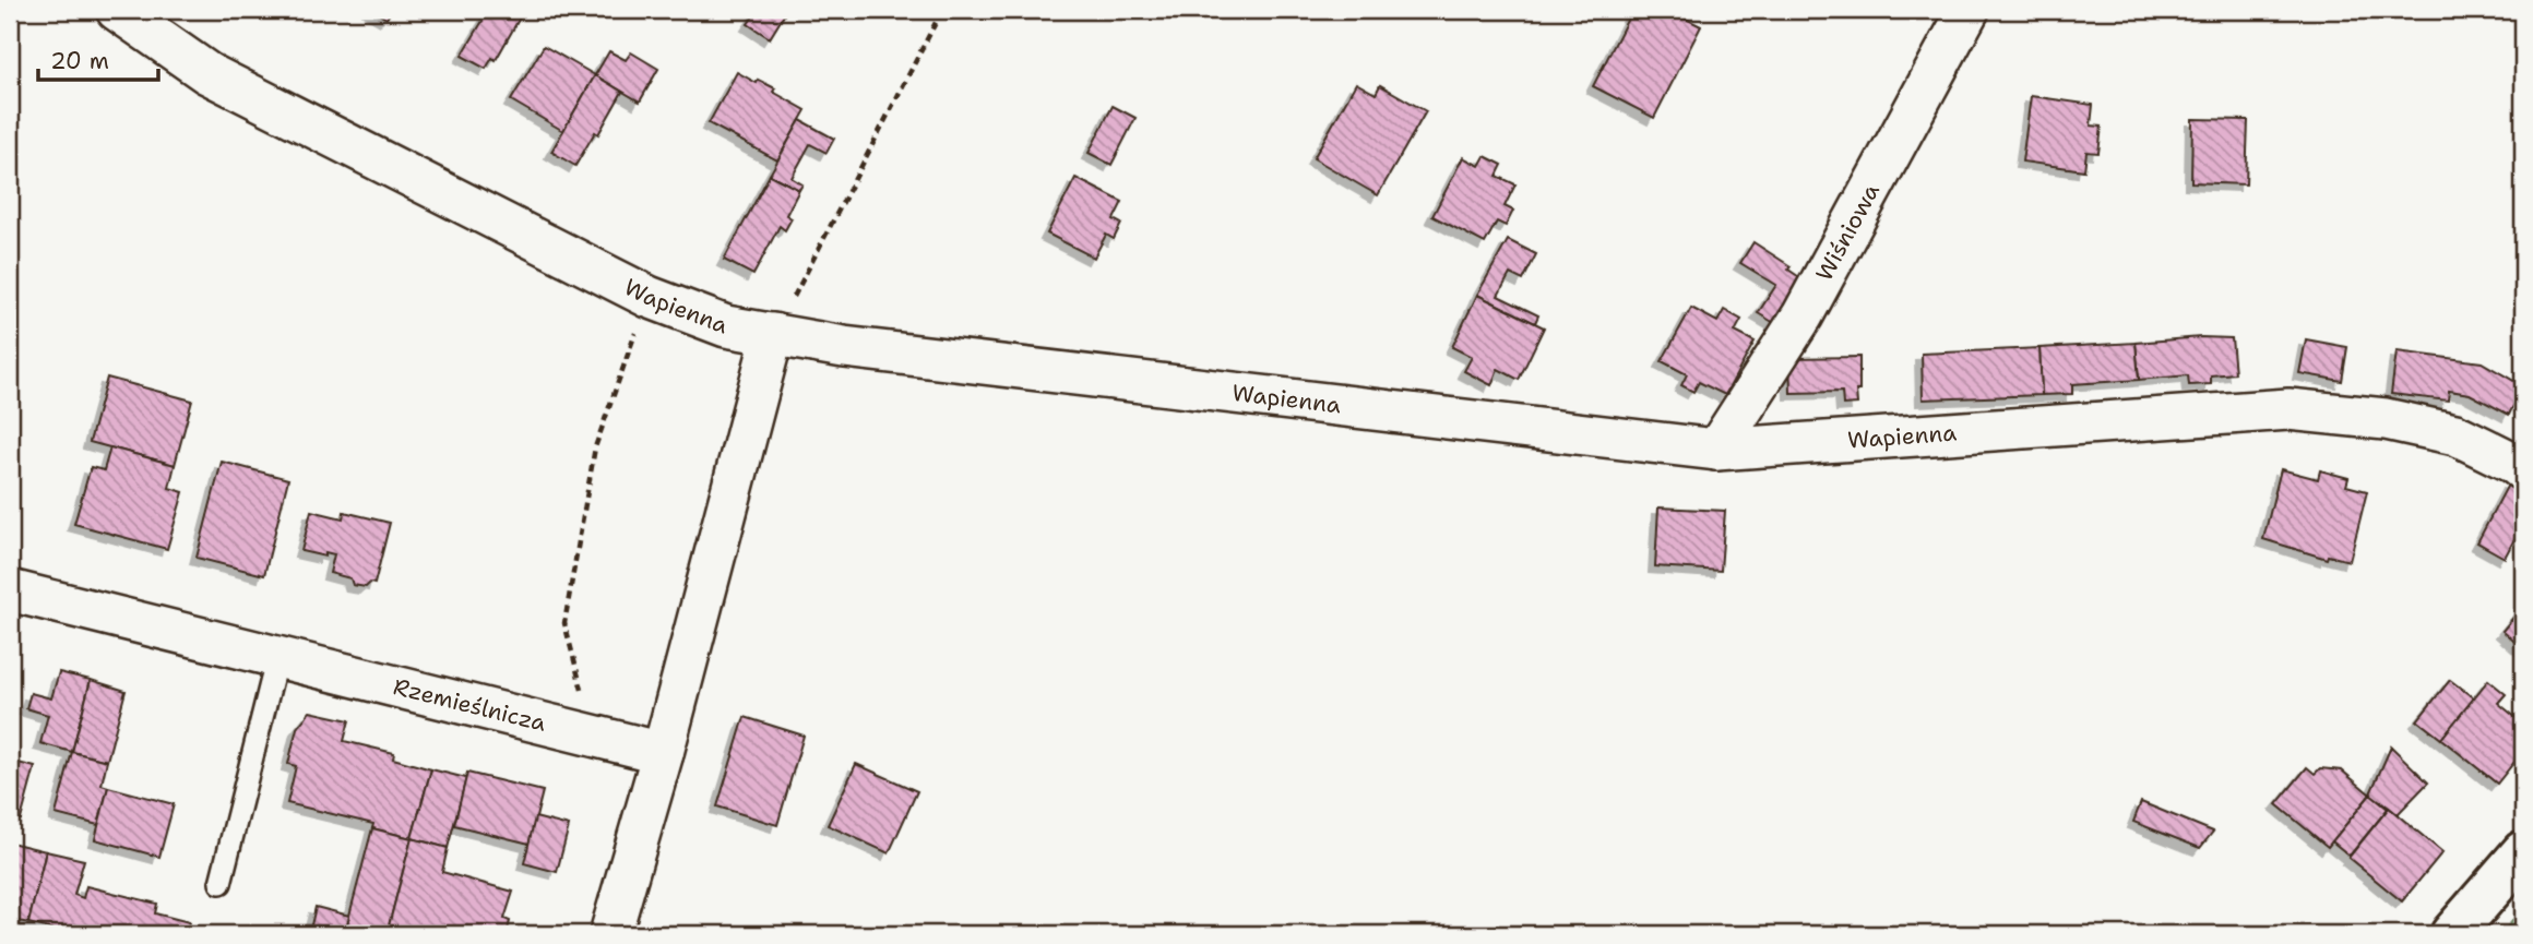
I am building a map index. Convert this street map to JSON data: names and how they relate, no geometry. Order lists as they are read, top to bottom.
{
  "streets": {
    "street": ["Wiśniowa", "Wapienna", "Rzemieślnicza"]
  },
  "crossings": [
    ["Wiśniowa", "Wapienna"]
  ],
  "scale_bar": "20 m"
}
